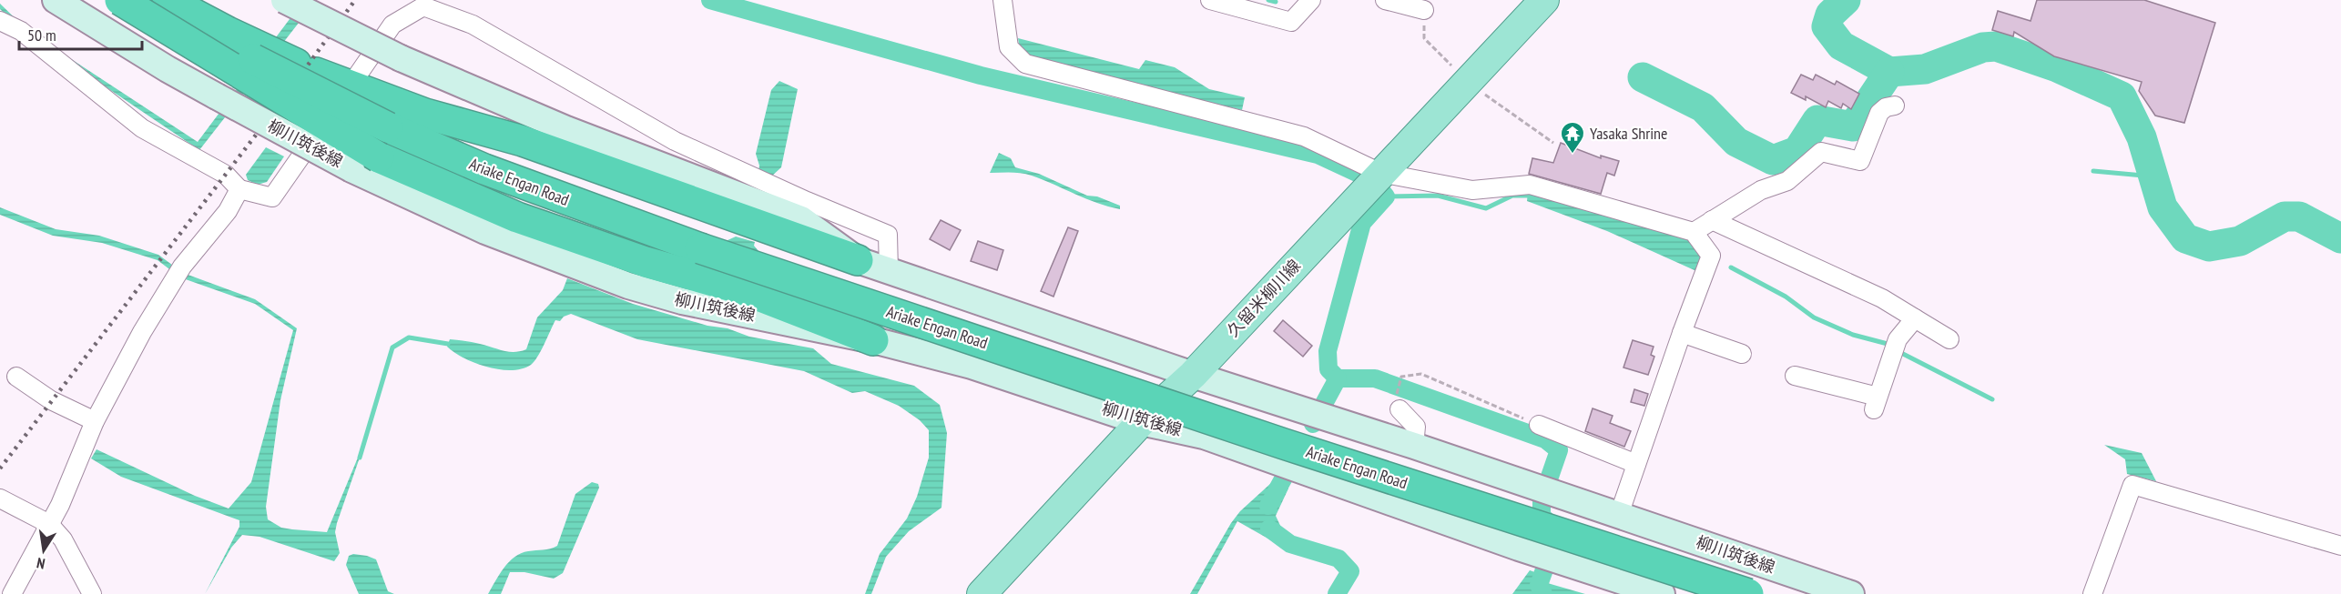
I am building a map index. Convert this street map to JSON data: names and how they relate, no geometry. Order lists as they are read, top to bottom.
{
  "streets": {
    "highway": ["Ariake Engan Road"],
    "main road": ["柳川筑後線", "久留米柳川線"]
  },
  "crossings": [
    ["柳川筑後線", "久留米柳川線"]
  ],
  "places": {
    "temple": ["Yasaka Shrine"]
  },
  "scale_bar": "50 m",
  "north": "bottom"
}
